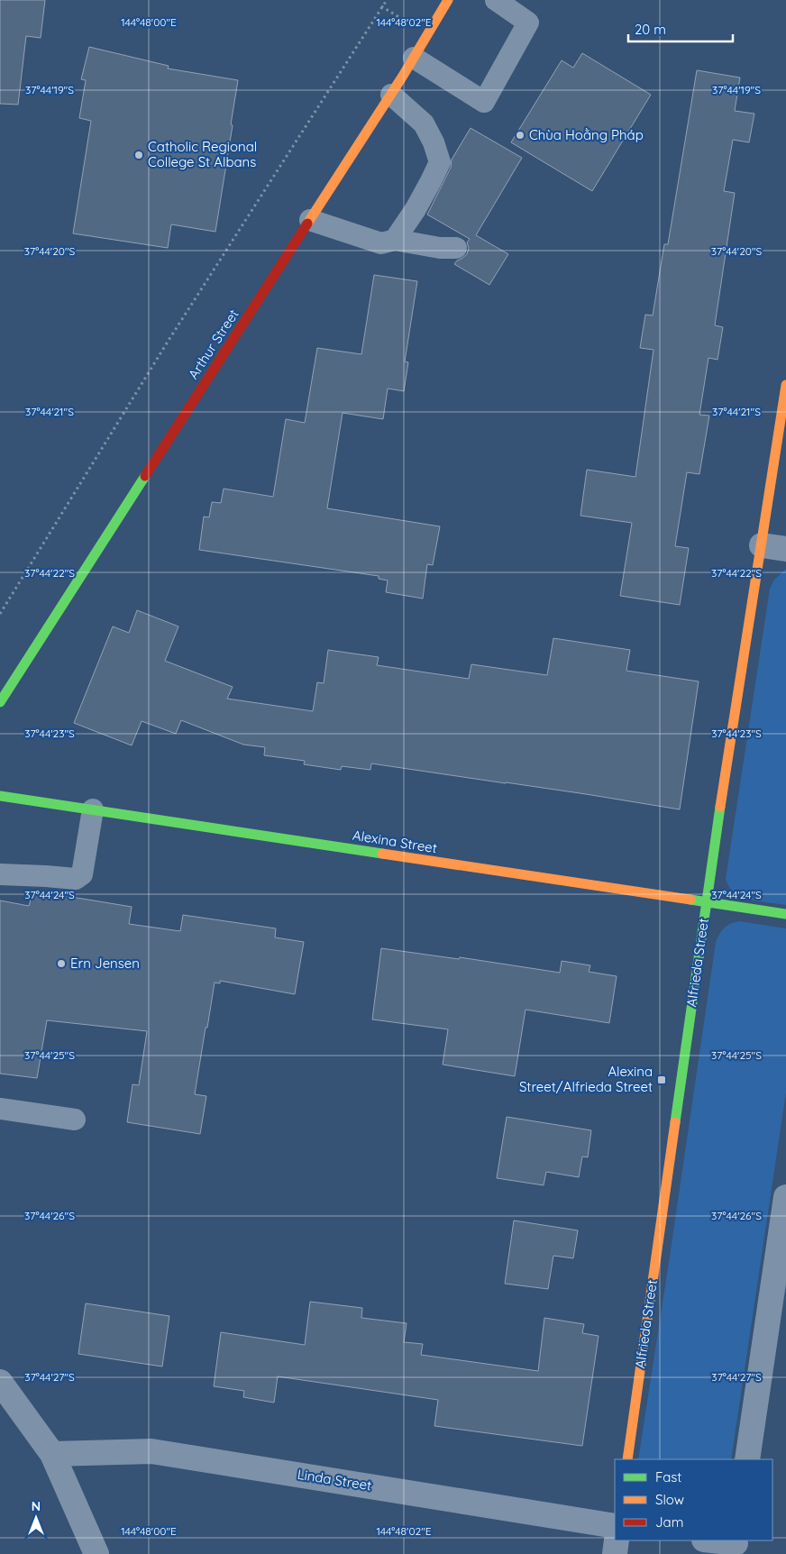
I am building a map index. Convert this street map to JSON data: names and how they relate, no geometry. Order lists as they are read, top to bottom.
{
  "streets": {
    "street": [
      "Arthur Street",
      "Alexina Street",
      "Alfrieda Street",
      "Linda Street"
    ]
  },
  "crossings": [
    ["Alexina Street", "Alfrieda Street"]
  ],
  "places": {
    "other": ["Chùa Hoằng Pháp", "Catholic Regional College St Albans", "Ern Jensen"],
    "transit": ["Alexina Street/Alfrieda Street"]
  },
  "legend": ["Fast", "Slow", "Jam"],
  "scale_bar": "20 m",
  "north": "top",
  "coordinates": [
    "144°48'00\"E",
    "144°48'02\"E",
    "37°44'19\"S",
    "37°44'20\"S",
    "37°44'21\"S",
    "37°44'22\"S",
    "37°44'23\"S",
    "37°44'24\"S",
    "37°44'25\"S",
    "37°44'26\"S",
    "37°44'27\"S"
  ]
}
